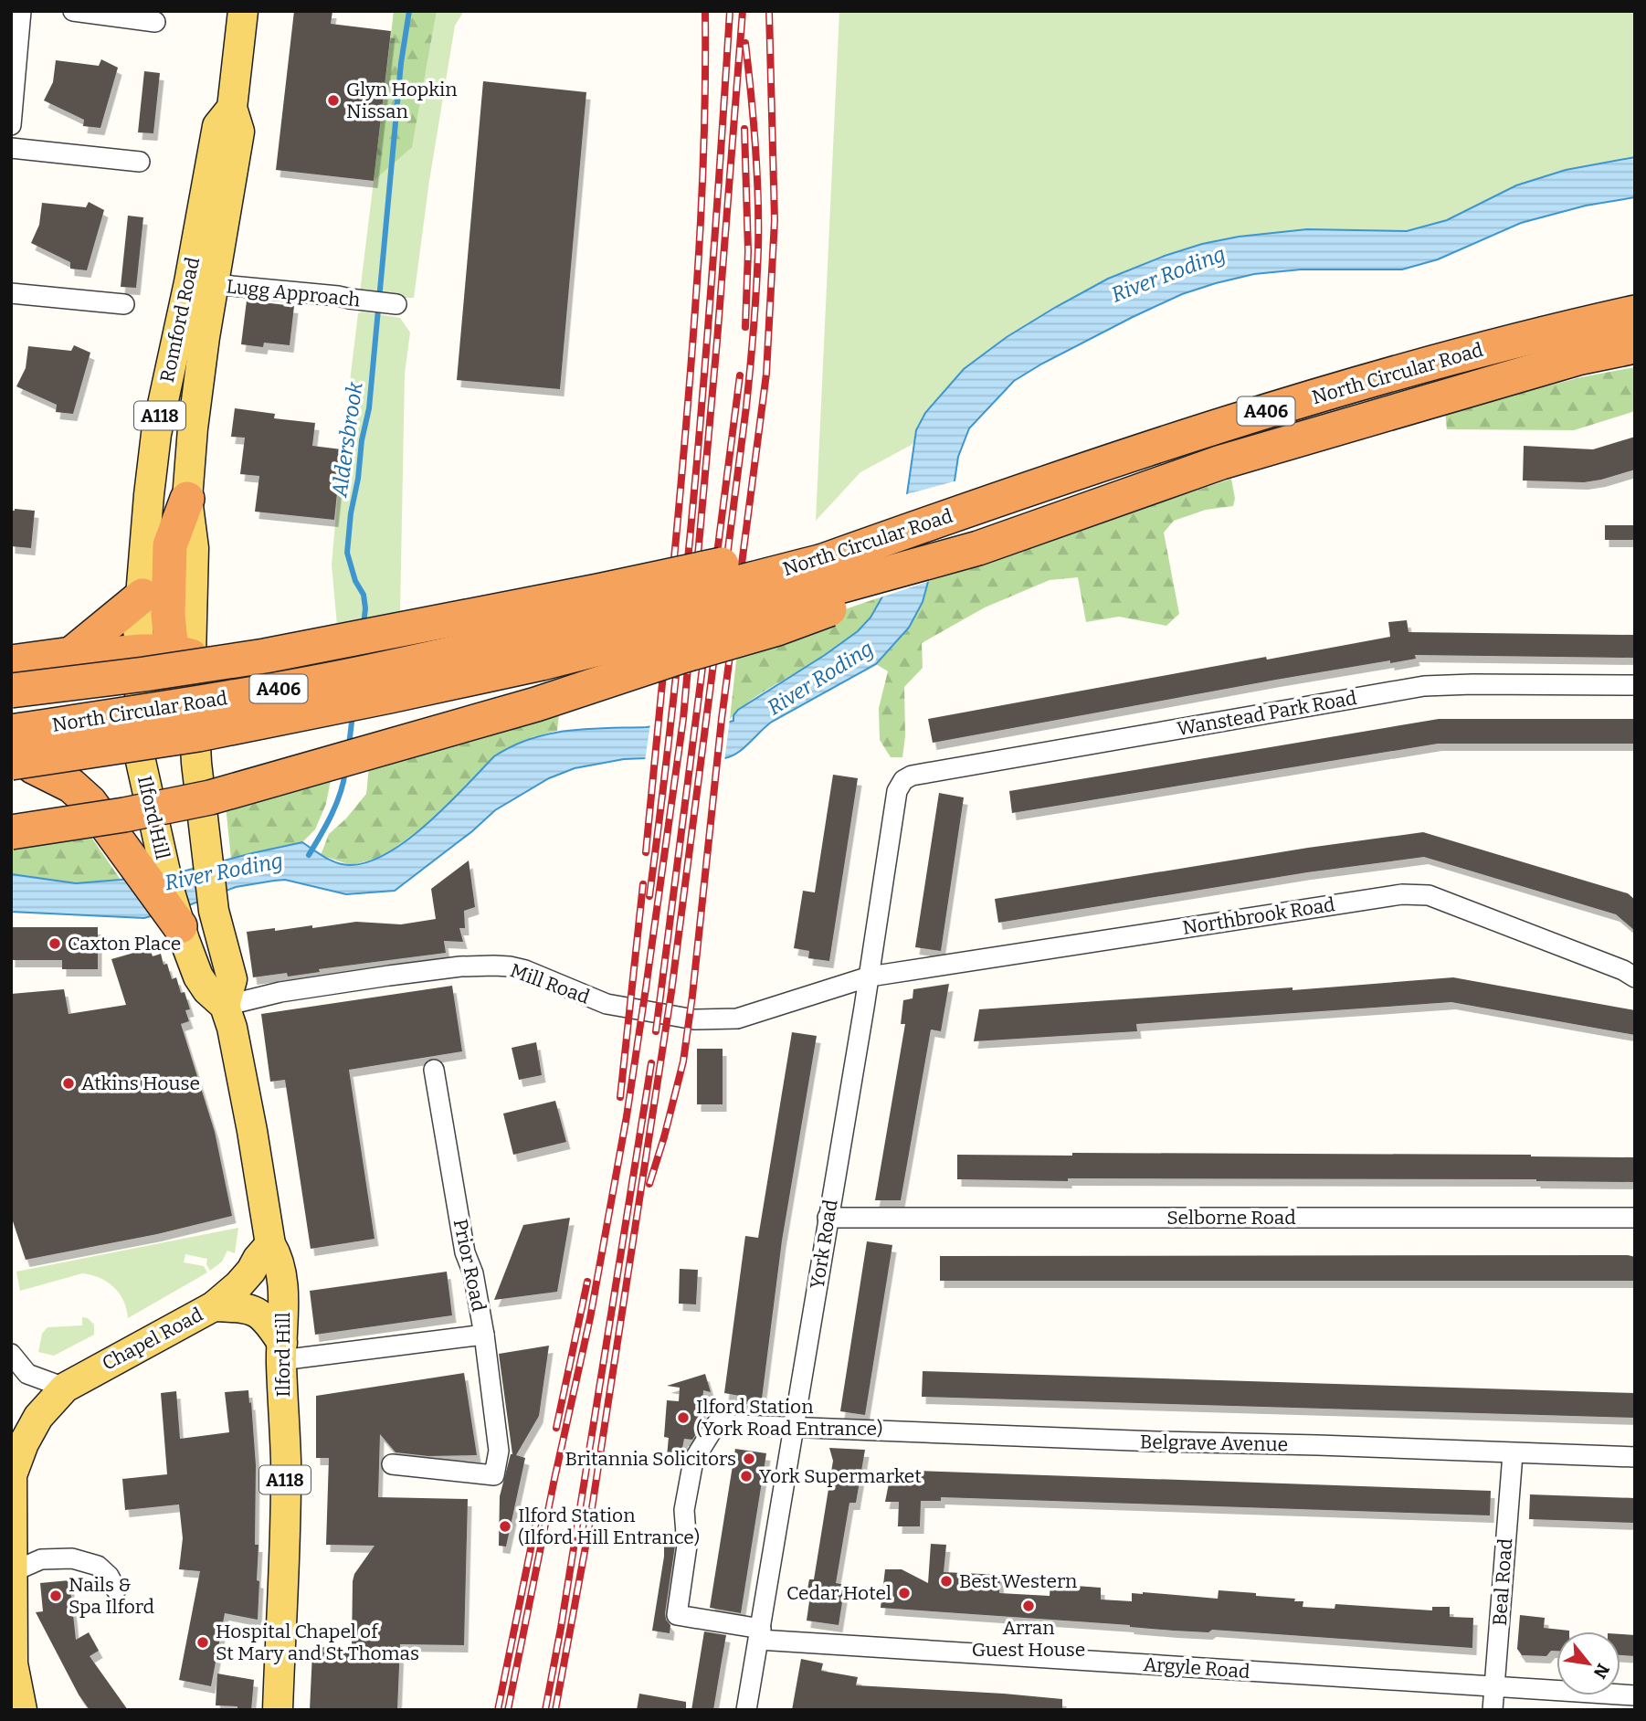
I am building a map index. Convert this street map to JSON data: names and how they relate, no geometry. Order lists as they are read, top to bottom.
{
  "streets": {
    "highway": ["North Circular Road", "A406", "A118"],
    "main road": ["Romford Road", "Ilford Hill", "Chapel Road"],
    "street": [
      "Lugg Approach",
      "Wanstead Park Road",
      "Northbrook Road",
      "Mill Road",
      "Selborne Road",
      "York Road",
      "Prior Road",
      "Belgrave Avenue",
      "Beal Road",
      "Argyle Road"
    ]
  },
  "crossings": [
    ["Lugg Approach", "Romford Road"],
    ["Romford Road", "A118"],
    ["Romford Road", "Ilford Hill"],
    ["North Circular Road", "A406"],
    ["A118", "Ilford Hill"],
    ["Wanstead Park Road", "York Road"],
    ["Ilford Hill", "Mill Road"],
    ["Ilford Hill", "Prior Road"],
    ["Ilford Hill", "Chapel Road"],
    ["Northbrook Road", "Mill Road"],
    ["Northbrook Road", "York Road"],
    ["Mill Road", "York Road"],
    ["Selborne Road", "York Road"],
    ["York Road", "Belgrave Avenue"],
    ["York Road", "Argyle Road"],
    ["Prior Road", "Chapel Road"],
    ["Belgrave Avenue", "Beal Road"],
    ["Belgrave Avenue", "Argyle Road"],
    ["Beal Road", "Argyle Road"]
  ],
  "water": ["River Roding", "Aldersbrook"],
  "places": [
    "Glyn Hopkin Nissan",
    "Caxton Place",
    "Atkins House",
    "Ilford Station (York Road Entrance)",
    "Britannia Solicitors",
    "York Supermarket",
    "Ilford Station (Ilford Hill Entrance)",
    "Best Western",
    "Cedar Hotel",
    "Nails & Spa Ilford",
    "Arran Guest House",
    "Hospital Chapel of St Mary and St Thomas"
  ],
  "north": "bottom right"
}
